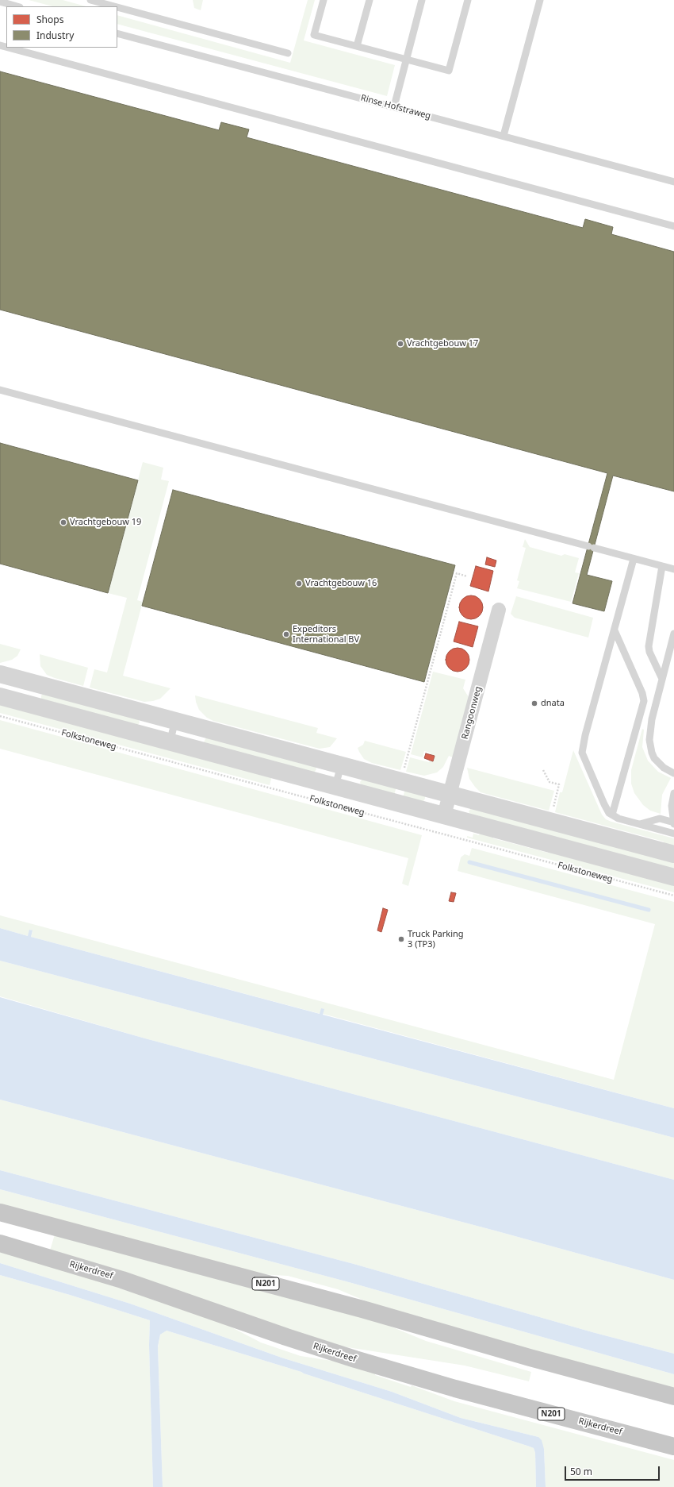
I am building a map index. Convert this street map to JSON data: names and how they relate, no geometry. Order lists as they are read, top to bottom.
{
  "streets": {
    "highway": ["Rijkerdreef", "N201"],
    "street": ["Rangoonweg"],
    "lane": ["Rinse Hofstraweg"],
    "path": ["Folkstoneweg"]
  },
  "places": [
    "Vrachtgebouw 17",
    "Vrachtgebouw 19",
    "Vrachtgebouw 16",
    "Expeditors International BV",
    "dnata",
    "Truck Parking 3 (TP3)"
  ],
  "legend": ["Shops", "Industry"],
  "scale_bar": "50 m"
}
